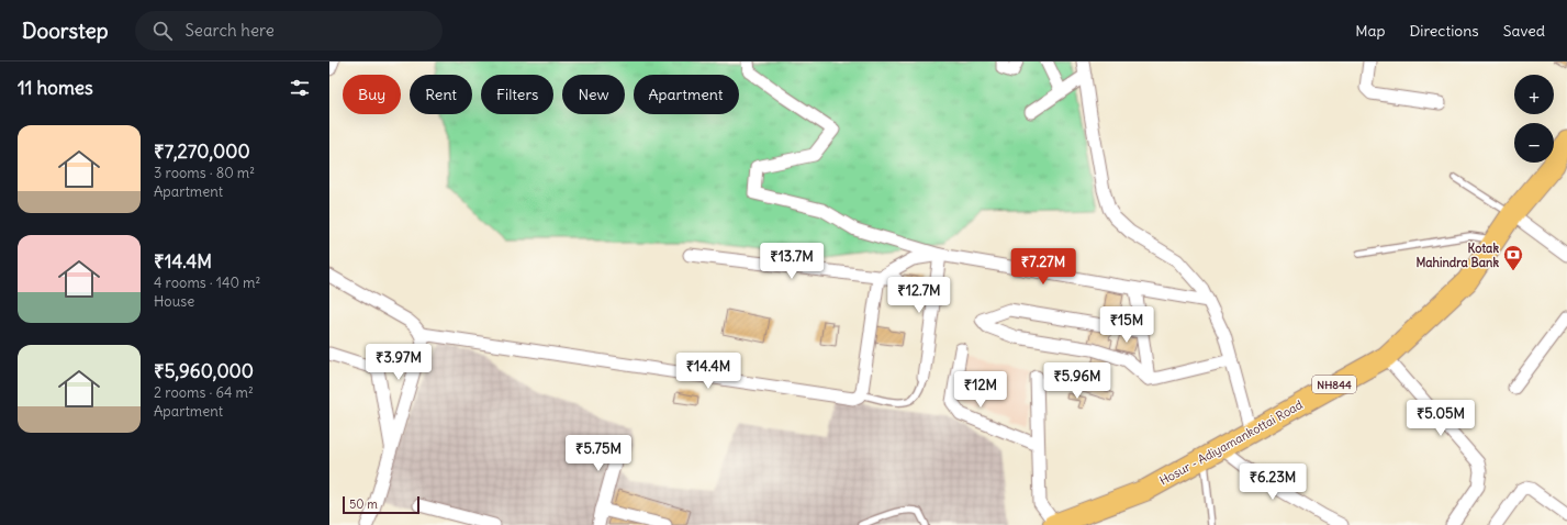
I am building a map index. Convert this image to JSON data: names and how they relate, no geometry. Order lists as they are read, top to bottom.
{
  "streets": {
    "highway": ["NH844", "Hosur - Adiyamankottai Road"]
  },
  "places": {
    "bank": ["Kotak Mahindra Bank"]
  },
  "scale_bar": "50 m",
  "page": {
    "header": "Doorstep",
    "search": "Search here",
    "nav": ["Map", "Directions", "Saved"],
    "heading": "11 homes",
    "map_buttons": ["+", "−"],
    "chip": [
      "Buy",
      "Rent",
      "Filters",
      "New",
      "Apartment"
    ],
    "list": [
      {
        "name": "₹7,270,000",
        "note": "3 rooms · 80 m² · Apartment"
      },
      {
        "name": "₹14.4M",
        "note": "4 rooms · 140 m² · House"
      },
      {
        "name": "₹5,960,000",
        "note": "2 rooms · 64 m² · Apartment"
      }
    ],
    "price": [
      "₹13.7M",
      "₹7.27M",
      "₹12.7M",
      "₹15M",
      "₹3.97M",
      "₹14.4M",
      "₹5.96M",
      "₹12M",
      "₹5.05M",
      "₹5.75M",
      "₹6.23M"
    ],
    "scale": "50 m"
  }
}
